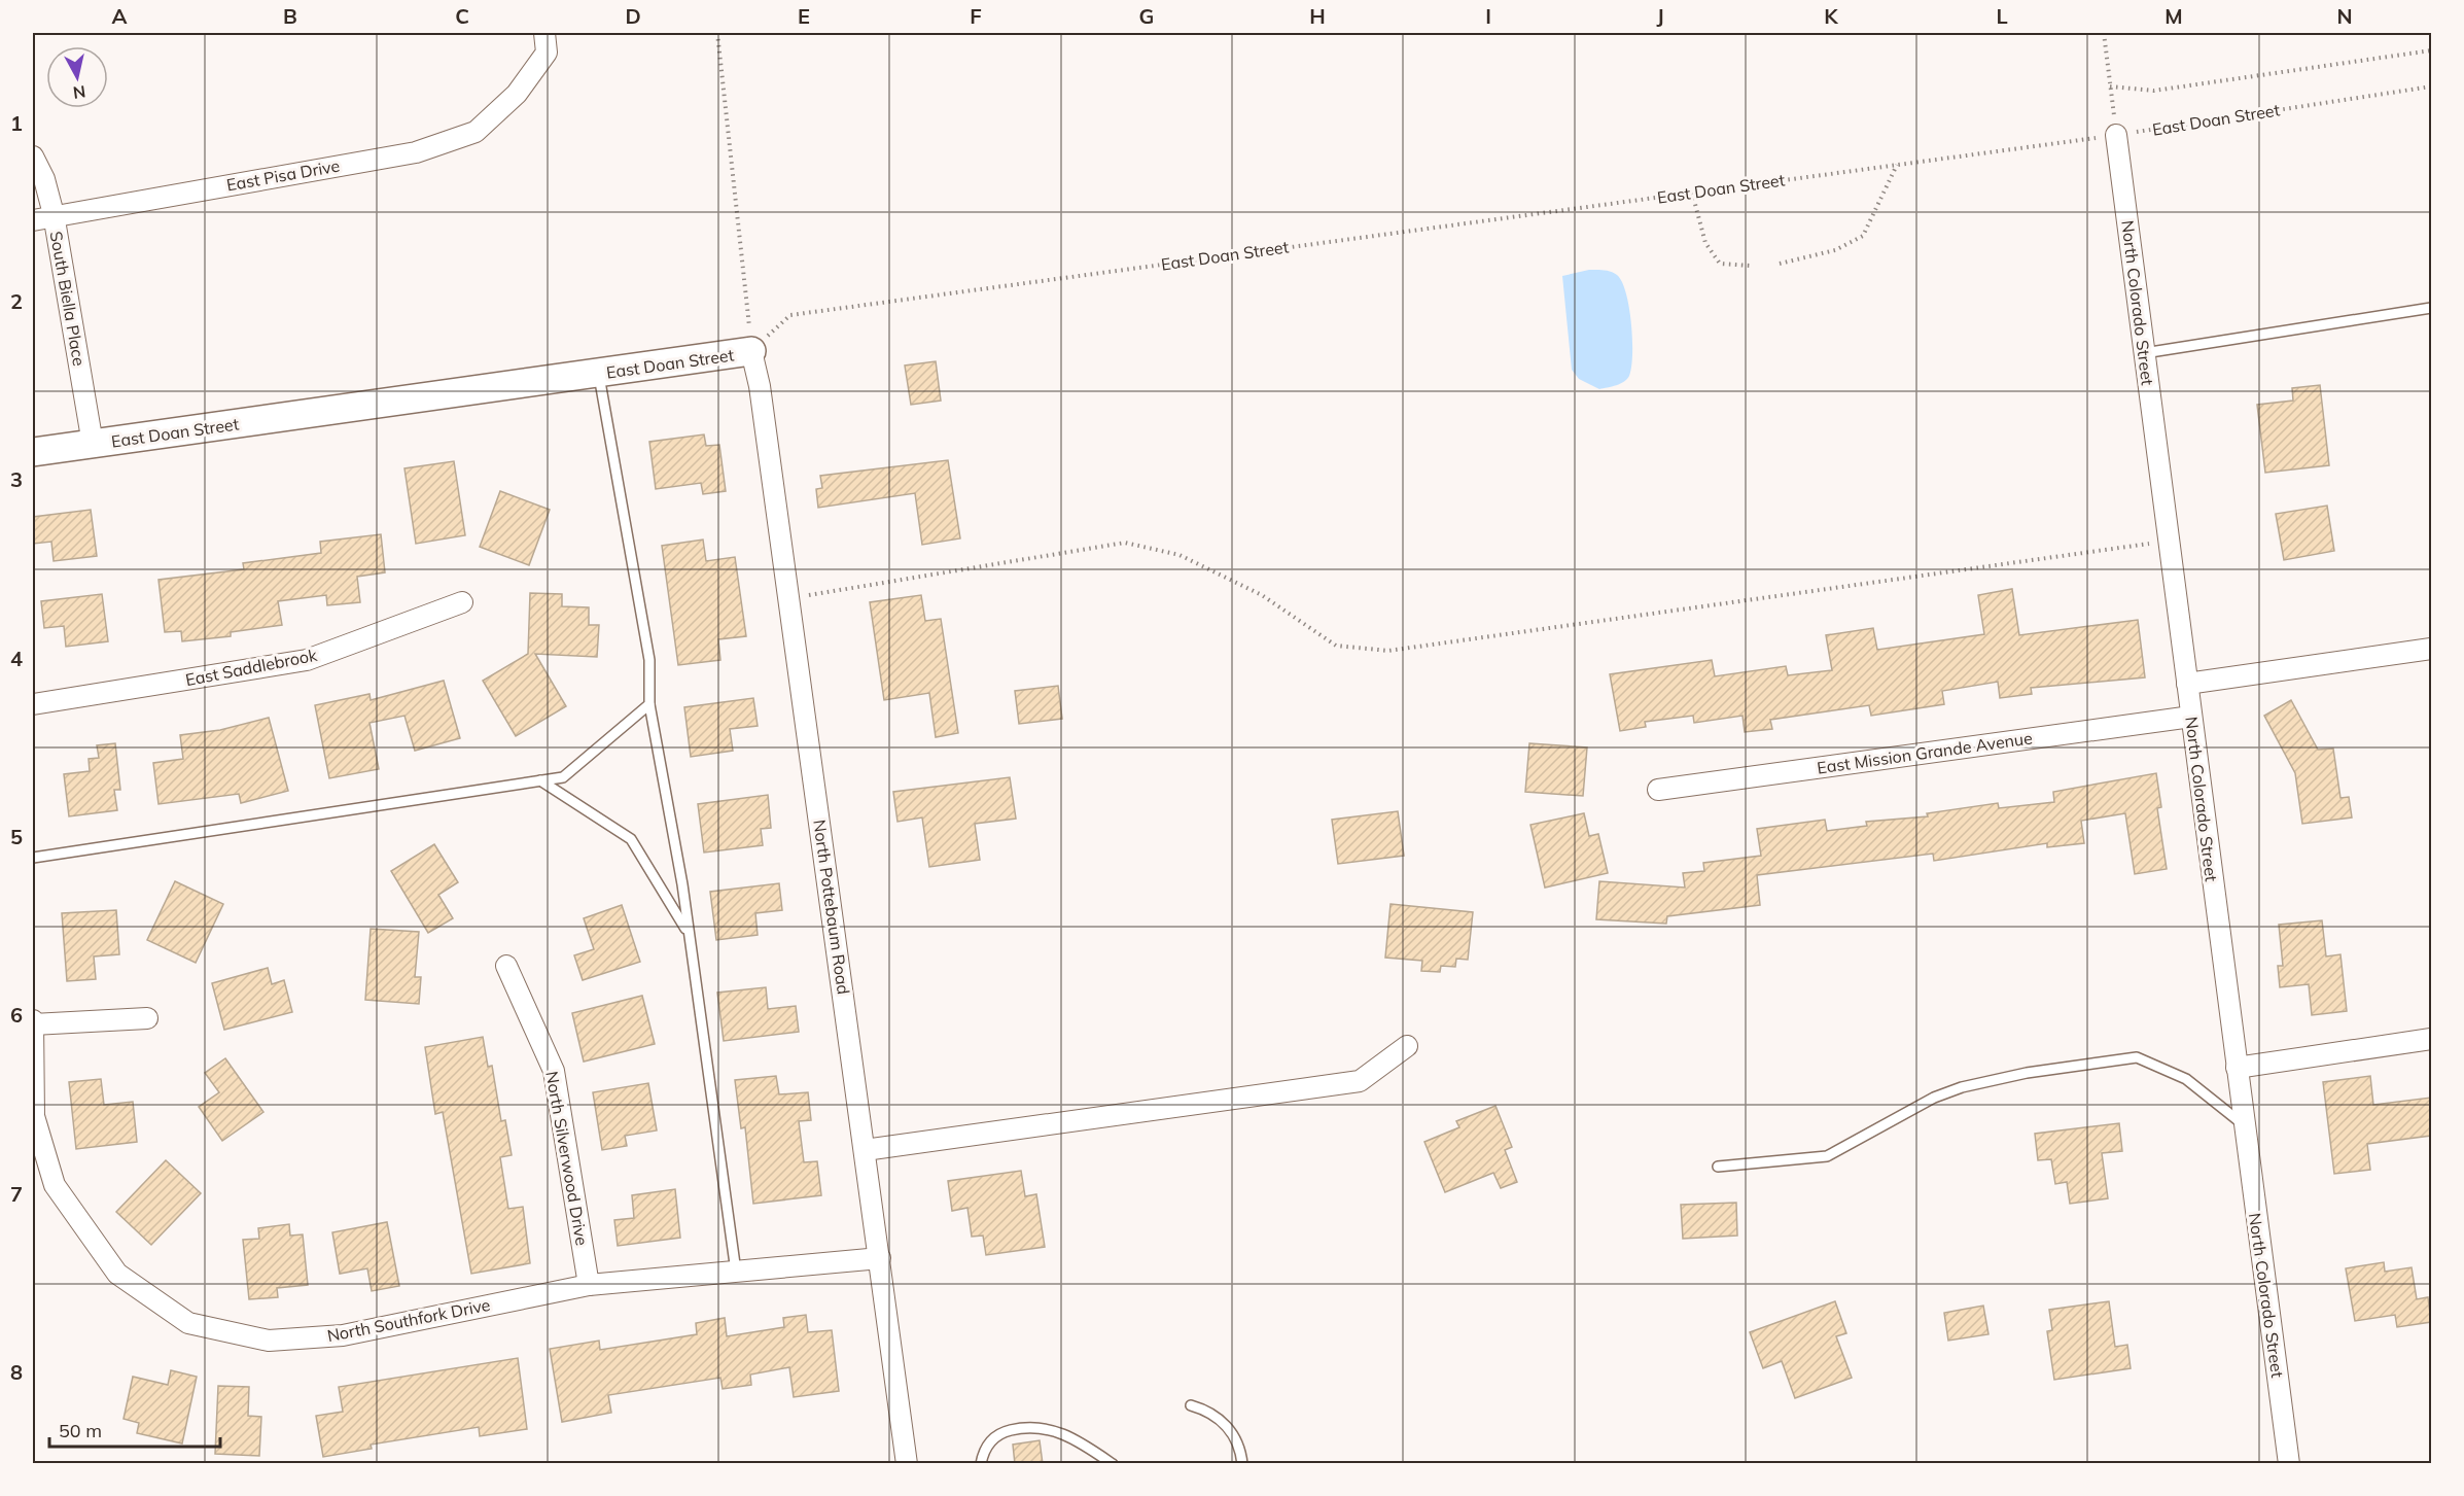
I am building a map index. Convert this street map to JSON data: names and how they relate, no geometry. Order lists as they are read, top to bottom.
{
  "streets": {
    "street": [
      "East Doan Street",
      "East Pisa Drive",
      "South Biella Place",
      "North Colorado Street",
      "East Saddlebrook",
      "East Mission Grande Avenue",
      "North Pottebaum Road",
      "North Silverwood Drive",
      "North Southfork Drive"
    ]
  },
  "crossings": [
    ["East Doan Street", "South Biella Place"],
    ["East Doan Street", "North Colorado Street"],
    ["East Doan Street", "North Pottebaum Road"],
    ["East Pisa Drive", "South Biella Place"],
    ["North Colorado Street", "East Mission Grande Avenue"],
    ["North Pottebaum Road", "North Southfork Drive"],
    ["North Silverwood Drive", "North Southfork Drive"]
  ],
  "scale_bar": "50 m",
  "north": "bottom",
  "grid": {
    "columns": [
      "A",
      "B",
      "C",
      "D",
      "E",
      "F",
      "G",
      "H",
      "I",
      "J",
      "K",
      "L",
      "M",
      "N"
    ],
    "rows": [
      "1",
      "2",
      "3",
      "4",
      "5",
      "6",
      "7",
      "8"
    ]
  }
}
